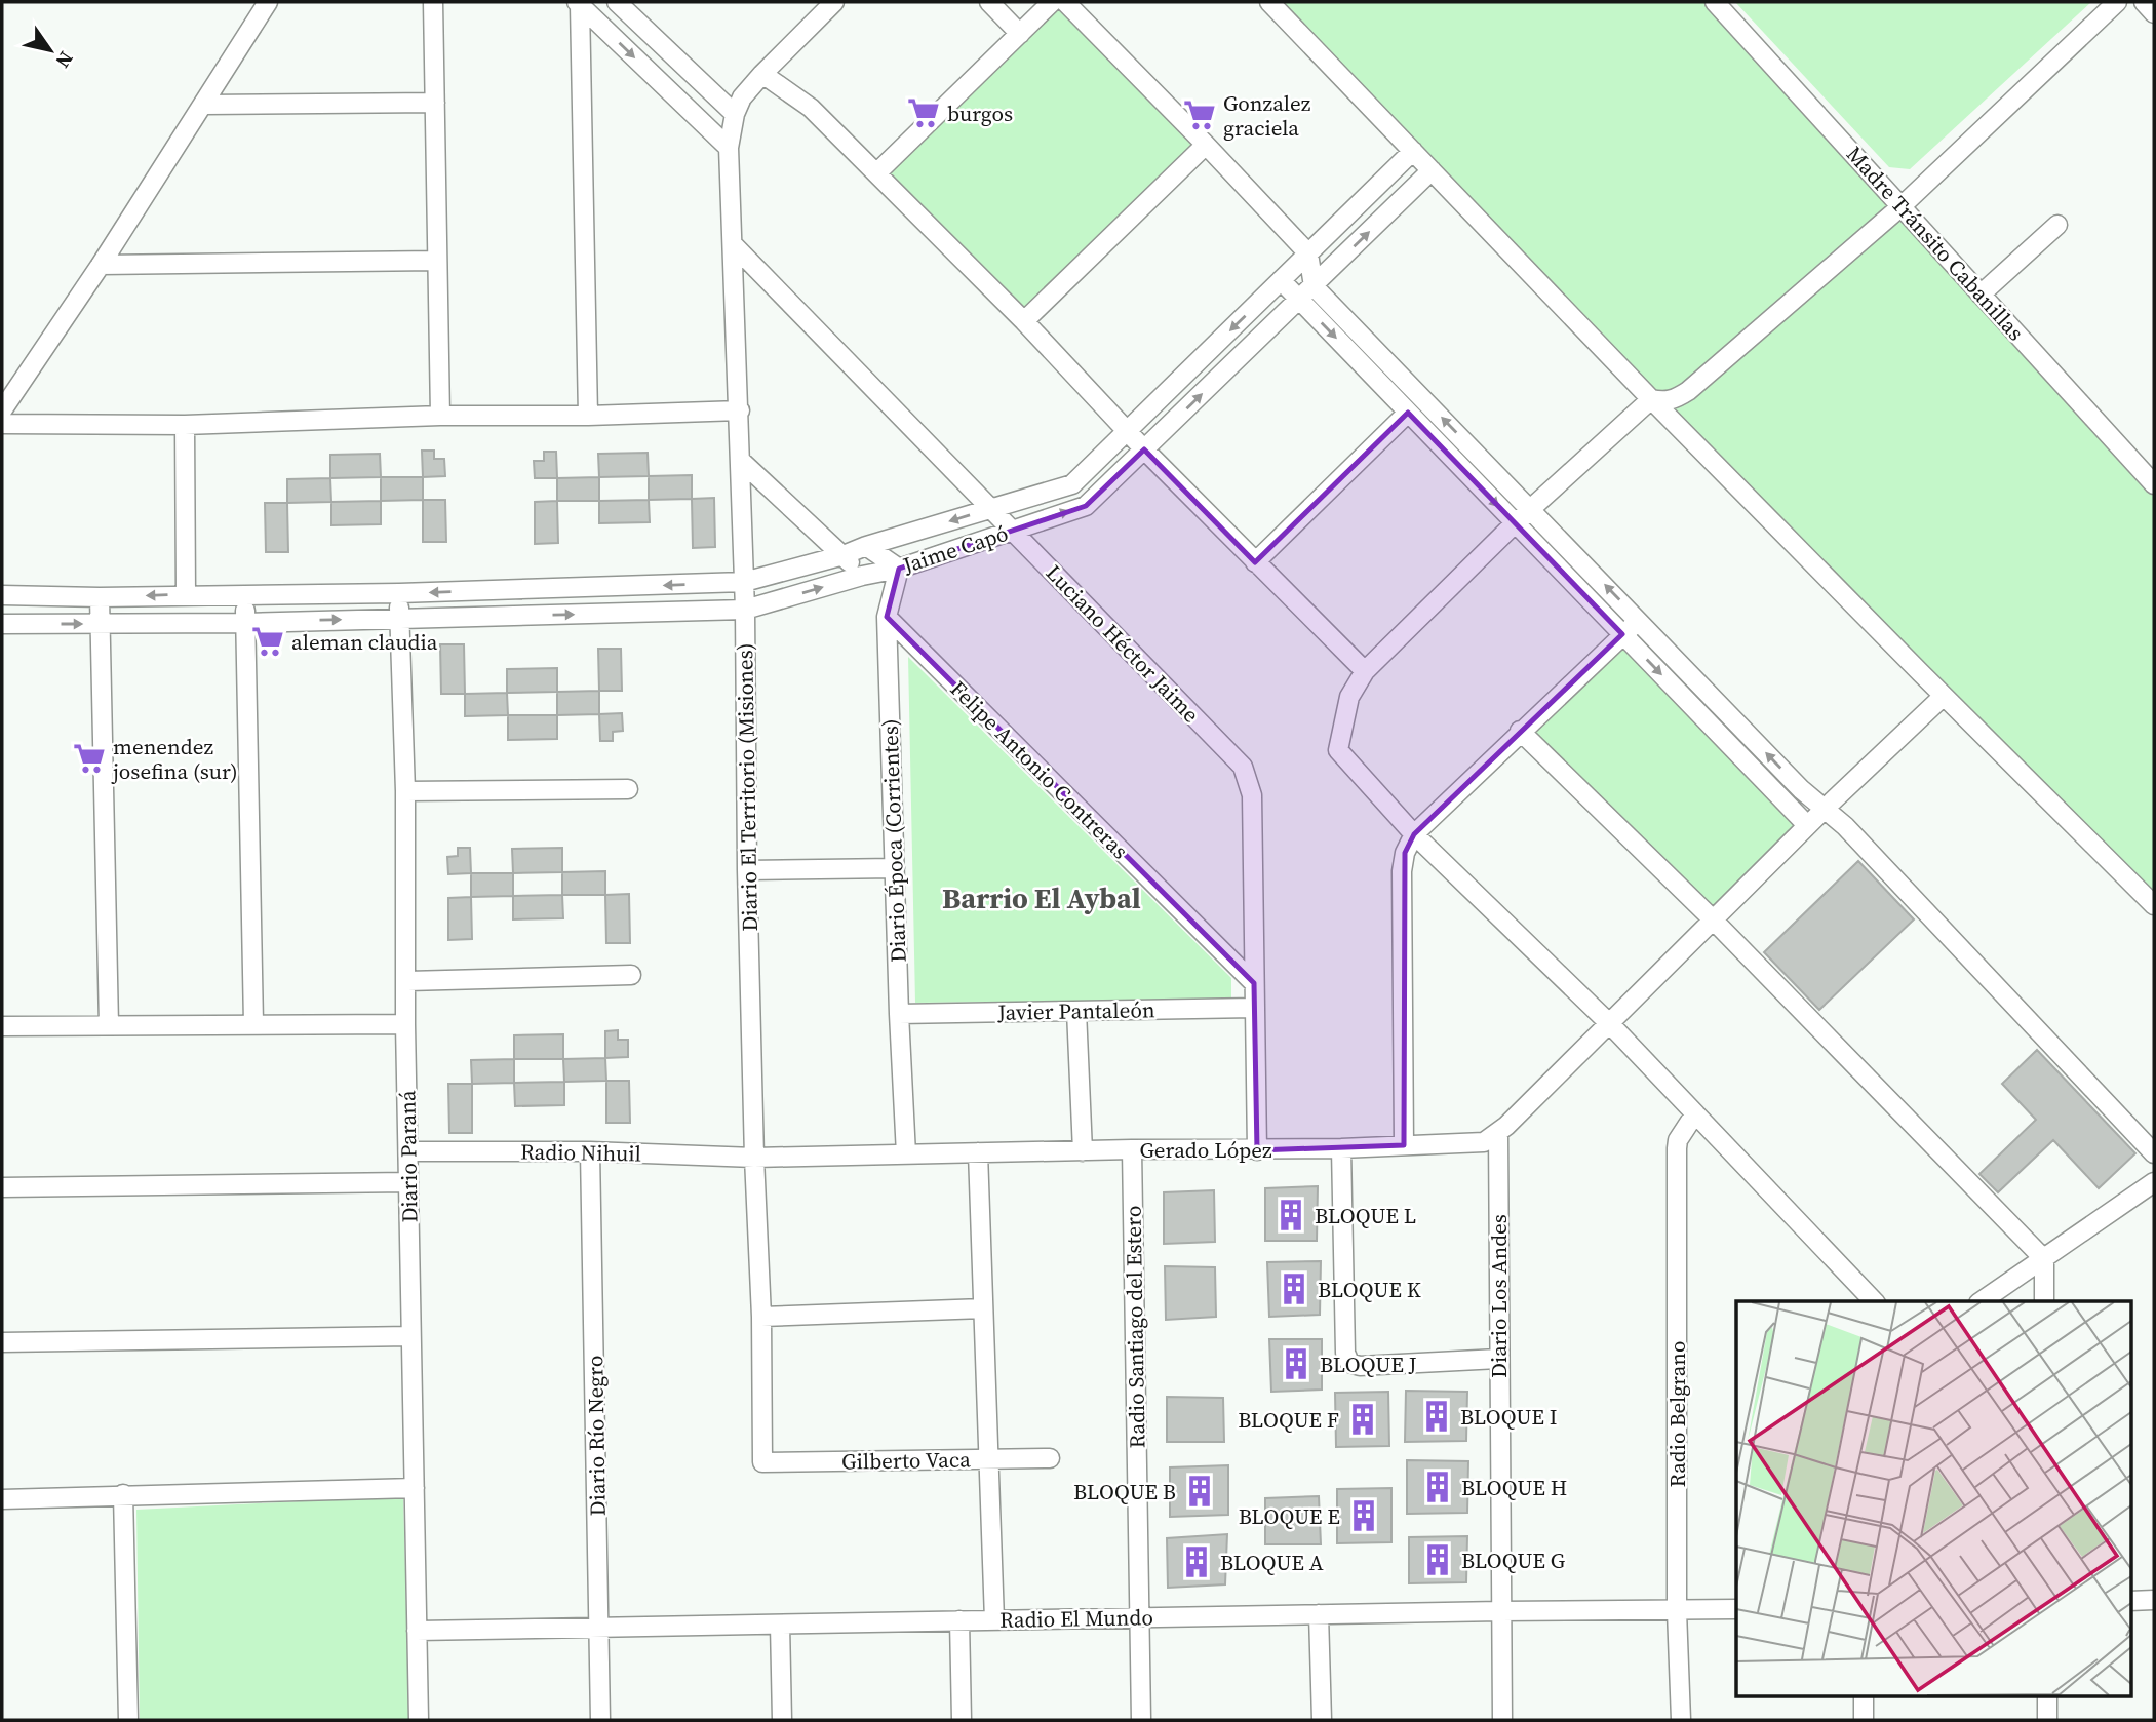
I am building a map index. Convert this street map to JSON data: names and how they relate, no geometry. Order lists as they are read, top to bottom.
{
  "streets": {
    "street": [
      "Madre Tránsito Cabanillas",
      "Jaime Capó",
      "Luciano Héctor Jaime",
      "Felipe Antonio Contreras",
      "Diario El Territorio (Misiones)",
      "Diario Época (Corrientes)",
      "Javier Pantaleón",
      "Gerado López",
      "Radio Nihuil",
      "Diario Paraná",
      "Diario Los Andes",
      "Radio Santiago del Estero",
      "Radio Belgrano",
      "Diario Río Negro",
      "Gilberto Vaca",
      "Radio El Mundo"
    ]
  },
  "crossings": [
    ["Jaime Capó", "Luciano Héctor Jaime"],
    ["Jaime Capó", "Diario El Territorio (Misiones)"],
    ["Jaime Capó", "Diario Época (Corrientes)"],
    ["Jaime Capó", "Diario Paraná"],
    ["Luciano Héctor Jaime", "Felipe Antonio Contreras"],
    ["Luciano Héctor Jaime", "Diario El Territorio (Misiones)"],
    ["Luciano Héctor Jaime", "Javier Pantaleón"],
    ["Luciano Héctor Jaime", "Gerado López"],
    ["Felipe Antonio Contreras", "Diario Época (Corrientes)"],
    ["Diario El Territorio (Misiones)", "Gerado López"],
    ["Diario El Territorio (Misiones)", "Radio Nihuil"],
    ["Diario El Territorio (Misiones)", "Gilberto Vaca"],
    ["Diario Época (Corrientes)", "Javier Pantaleón"],
    ["Diario Época (Corrientes)", "Gerado López"],
    ["Gerado López", "Radio Nihuil"],
    ["Gerado López", "Diario Los Andes"],
    ["Gerado López", "Radio Santiago del Estero"],
    ["Radio Nihuil", "Diario Paraná"],
    ["Radio Nihuil", "Diario Río Negro"],
    ["Diario Paraná", "Radio El Mundo"],
    ["Diario Los Andes", "Radio El Mundo"],
    ["Radio Santiago del Estero", "Radio El Mundo"],
    ["Radio Belgrano", "Radio El Mundo"],
    ["Diario Río Negro", "Radio El Mundo"]
  ],
  "districts": ["Barrio El Aybal"],
  "places": {
    "supermarket": [
      "burgos",
      "Gonzalez graciela",
      "aleman claudia",
      "menendez josefina (sur)"
    ],
    "building": [
      "BLOQUE L",
      "BLOQUE K",
      "BLOQUE J",
      "BLOQUE I",
      "BLOQUE F",
      "BLOQUE H",
      "BLOQUE B",
      "BLOQUE E",
      "BLOQUE G",
      "BLOQUE A"
    ]
  },
  "north": "bottom right"
}
